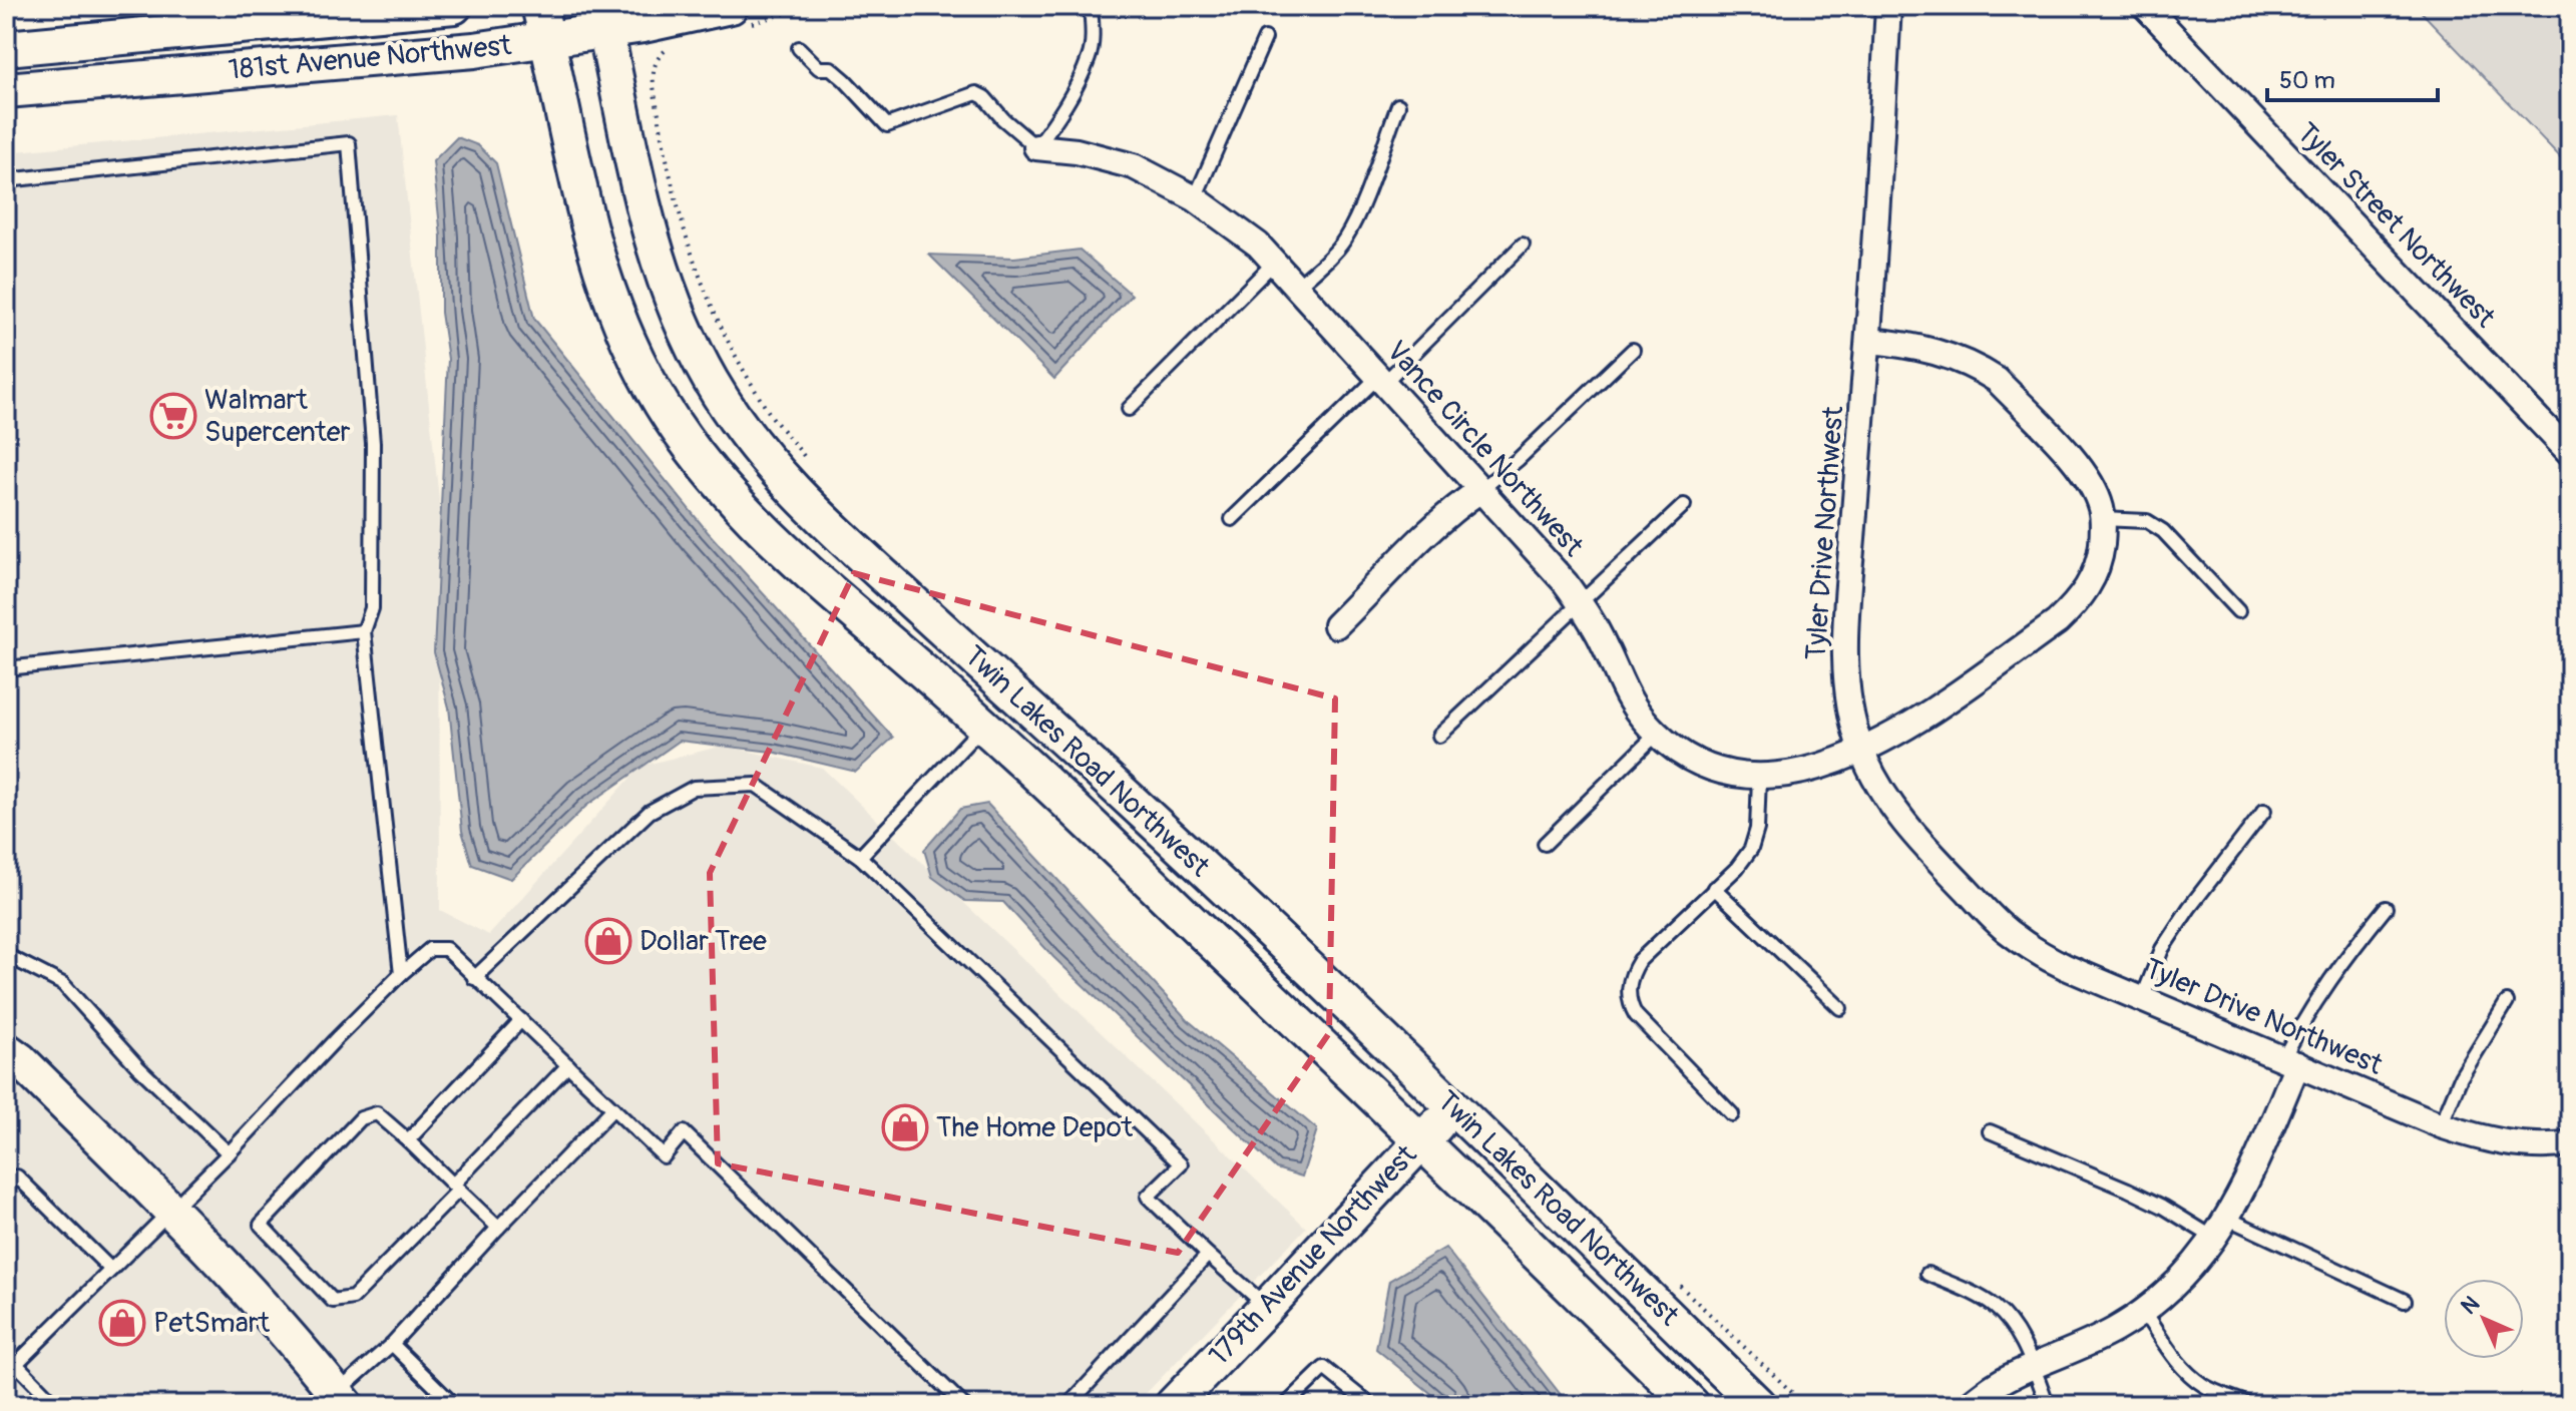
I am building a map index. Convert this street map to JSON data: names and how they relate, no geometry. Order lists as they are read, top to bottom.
{
  "streets": {
    "street": [
      "181st Avenue Northwest",
      "Tyler Street Northwest",
      "Vance Circle Northwest",
      "Tyler Drive Northwest",
      "Twin Lakes Road Northwest",
      "179th Avenue Northwest"
    ]
  },
  "crossings": [
    ["181st Avenue Northwest", "Twin Lakes Road Northwest"],
    ["Vance Circle Northwest", "Tyler Drive Northwest"],
    ["Twin Lakes Road Northwest", "179th Avenue Northwest"]
  ],
  "places": {
    "supermarket": ["Walmart Supercenter"],
    "shop": ["Dollar Tree", "The Home Depot", "PetSmart"]
  },
  "scale_bar": "50 m",
  "north": "top left"
}
